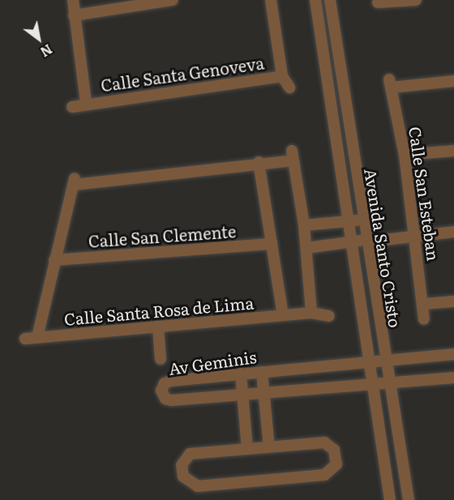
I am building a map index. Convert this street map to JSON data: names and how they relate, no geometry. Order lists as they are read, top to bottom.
{
  "streets": {
    "street": [
      "Calle Santa Genoveva",
      "Calle San Esteban",
      "Calle San Clemente",
      "Avenida Santo Cristo",
      "Calle Santa Rosa de Lima",
      "Av Geminis"
    ]
  },
  "crossings": [
    ["Calle San Clemente", "Calle Santa Rosa de Lima"],
    ["Avenida Santo Cristo", "Av Geminis"]
  ],
  "north": "bottom right"
}
